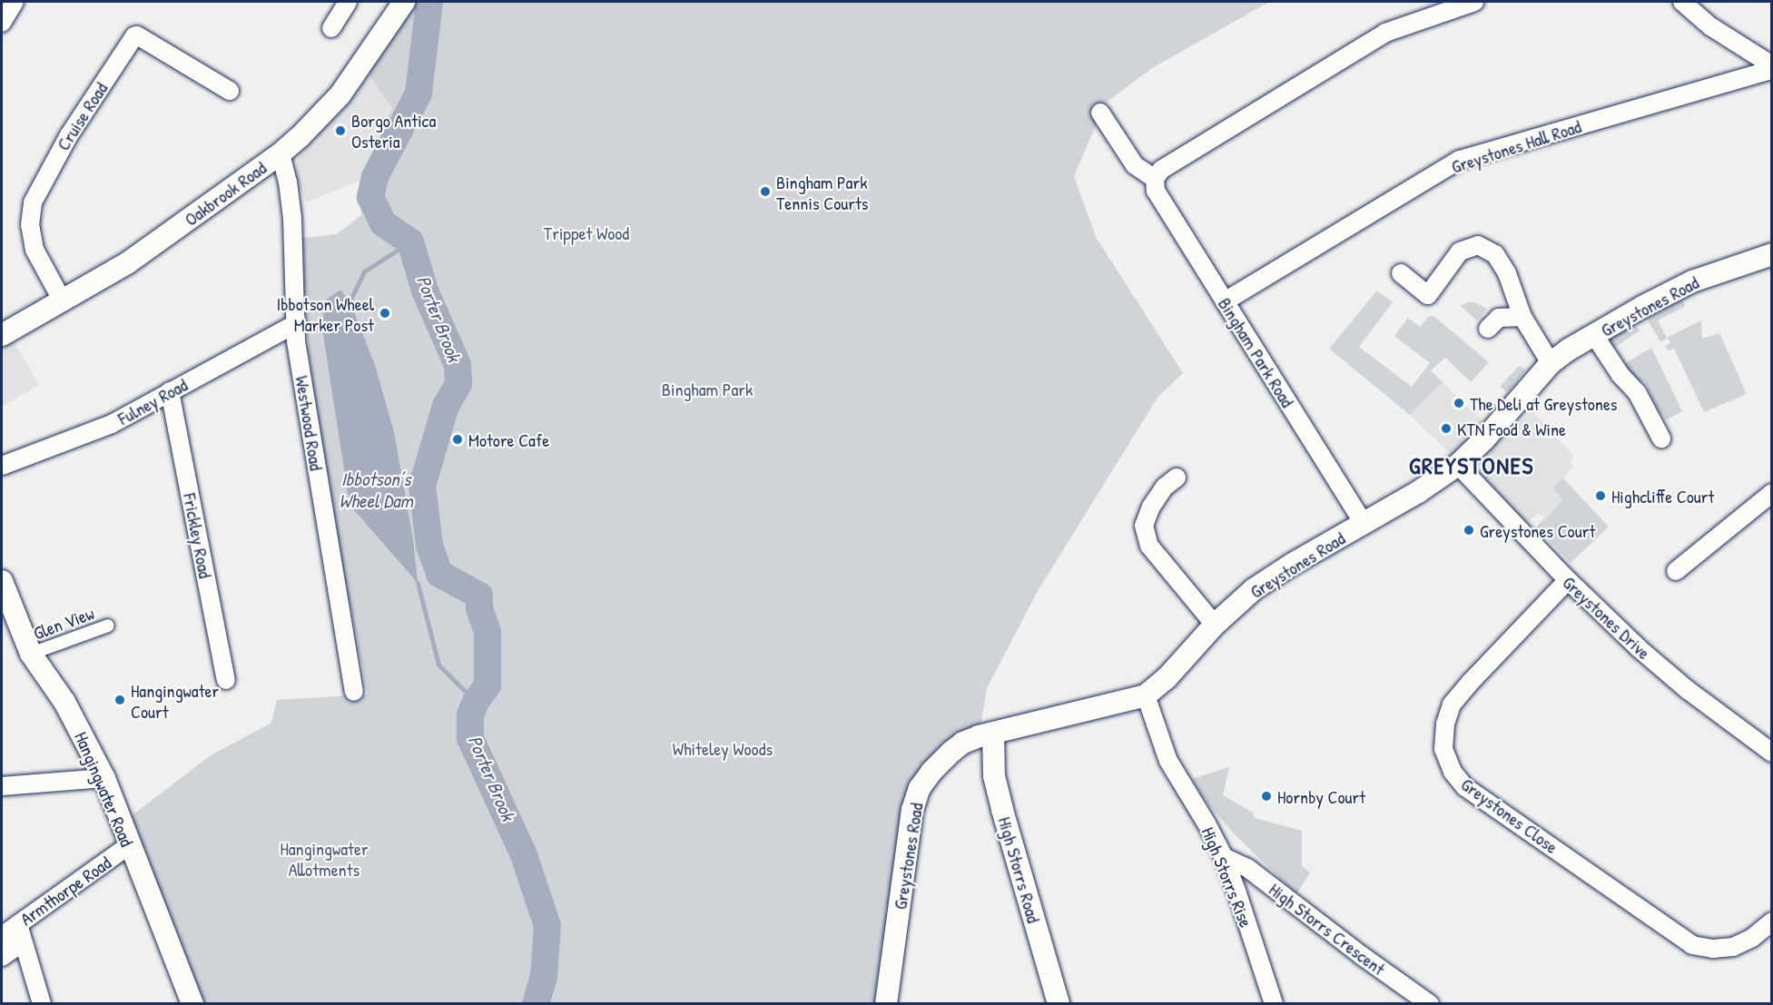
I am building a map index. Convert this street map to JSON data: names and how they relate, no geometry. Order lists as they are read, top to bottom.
{
  "streets": {
    "street": [
      "Cruise Road",
      "Greystones Hall Road",
      "Oakbrook Road",
      "Greystones Road",
      "Bingham Park Road",
      "Fulney Road",
      "Westwood Road",
      "Frickley Road",
      "Greystones Drive",
      "Glen View",
      "Hangingwater Road",
      "Greystones Close",
      "High Storrs Road",
      "High Storrs Rise",
      "Armthorpe Road",
      "High Storrs Crescent"
    ]
  },
  "crossings": [
    ["Cruise Road", "Oakbrook Road"],
    ["Greystones Hall Road", "Bingham Park Road"],
    ["Oakbrook Road", "Westwood Road"],
    ["Greystones Road", "Bingham Park Road"],
    ["Greystones Road", "Greystones Drive"],
    ["Greystones Road", "High Storrs Road"],
    ["Greystones Road", "High Storrs Rise"],
    ["Fulney Road", "Westwood Road"],
    ["Fulney Road", "Frickley Road"],
    ["Greystones Drive", "Greystones Close"],
    ["Glen View", "Hangingwater Road"],
    ["Hangingwater Road", "Armthorpe Road"],
    ["High Storrs Rise", "High Storrs Crescent"]
  ],
  "districts": ["GREYSTONES"],
  "water": ["Porter Brook", "Ibbotson’s Wheel Dam"],
  "parks": [
    "Trippet Wood",
    "Bingham Park",
    "Whiteley Woods",
    "Hangingwater Allotments"
  ],
  "places": [
    "Borgo Antica Osteria",
    "Bingham Park Tennis Courts",
    "Ibbotson Wheel Marker Post",
    "The Deli at Greystones",
    "KTN Food & Wine",
    "Motore Cafe",
    "Highcliffe Court",
    "Greystones Court",
    "Hangingwater Court",
    "Hornby Court"
  ]
}
